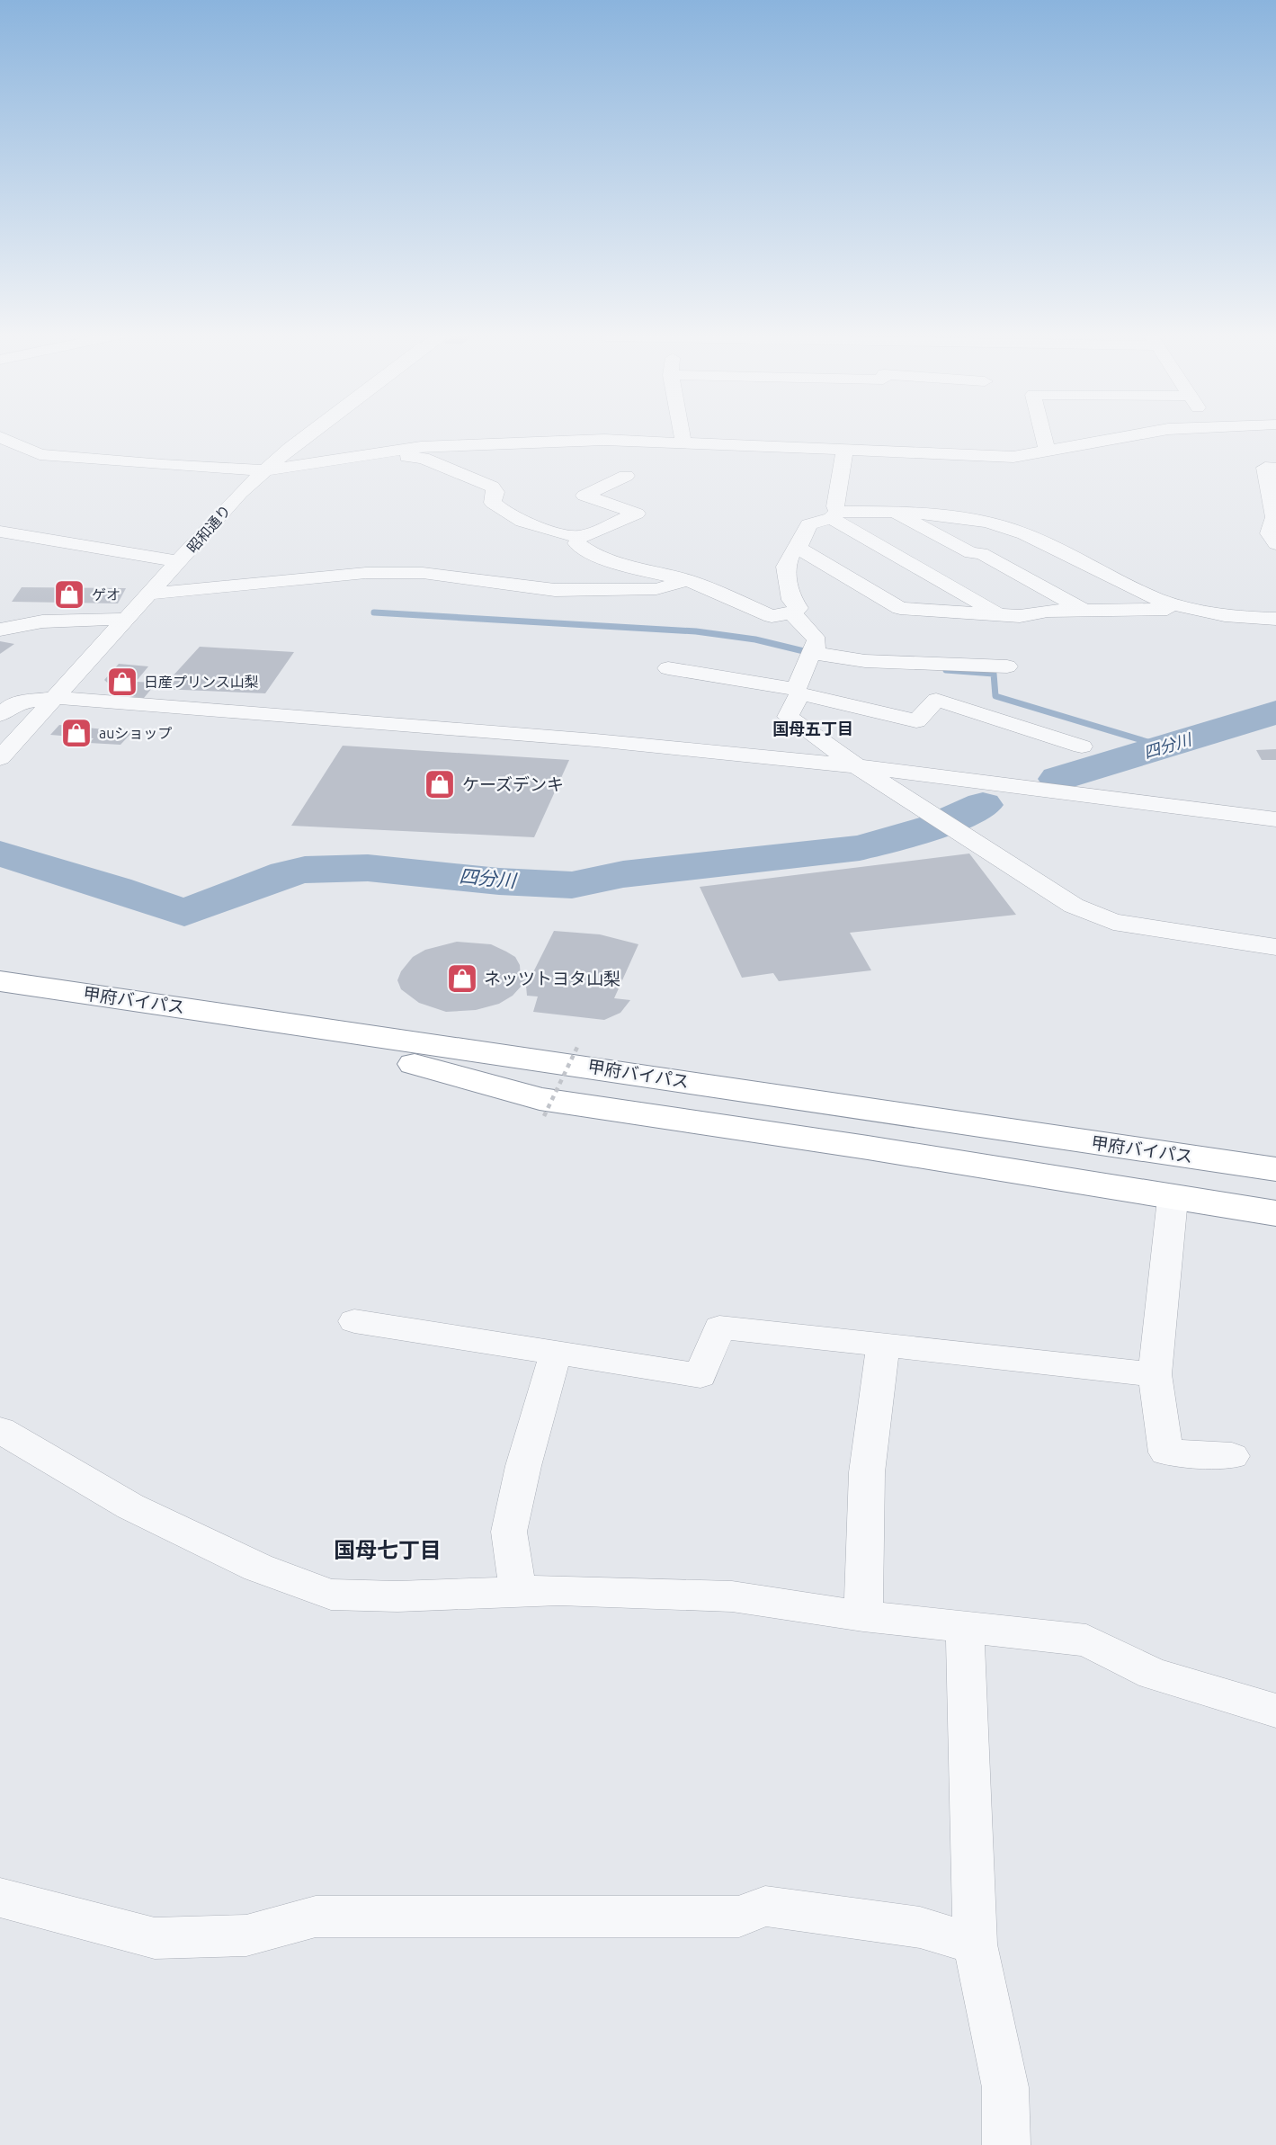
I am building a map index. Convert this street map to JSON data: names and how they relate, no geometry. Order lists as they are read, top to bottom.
{
  "streets": {
    "highway": ["甲府バイパス"],
    "street": ["昭和通り"]
  },
  "districts": ["国母五丁目", "国母七丁目"],
  "water": ["四分川"],
  "places": {
    "shop": [
      "ゲオ",
      "日産プリンス山梨",
      "auショップ",
      "ケーズデンキ",
      "ネッツトヨタ山梨"
    ]
  }
}
